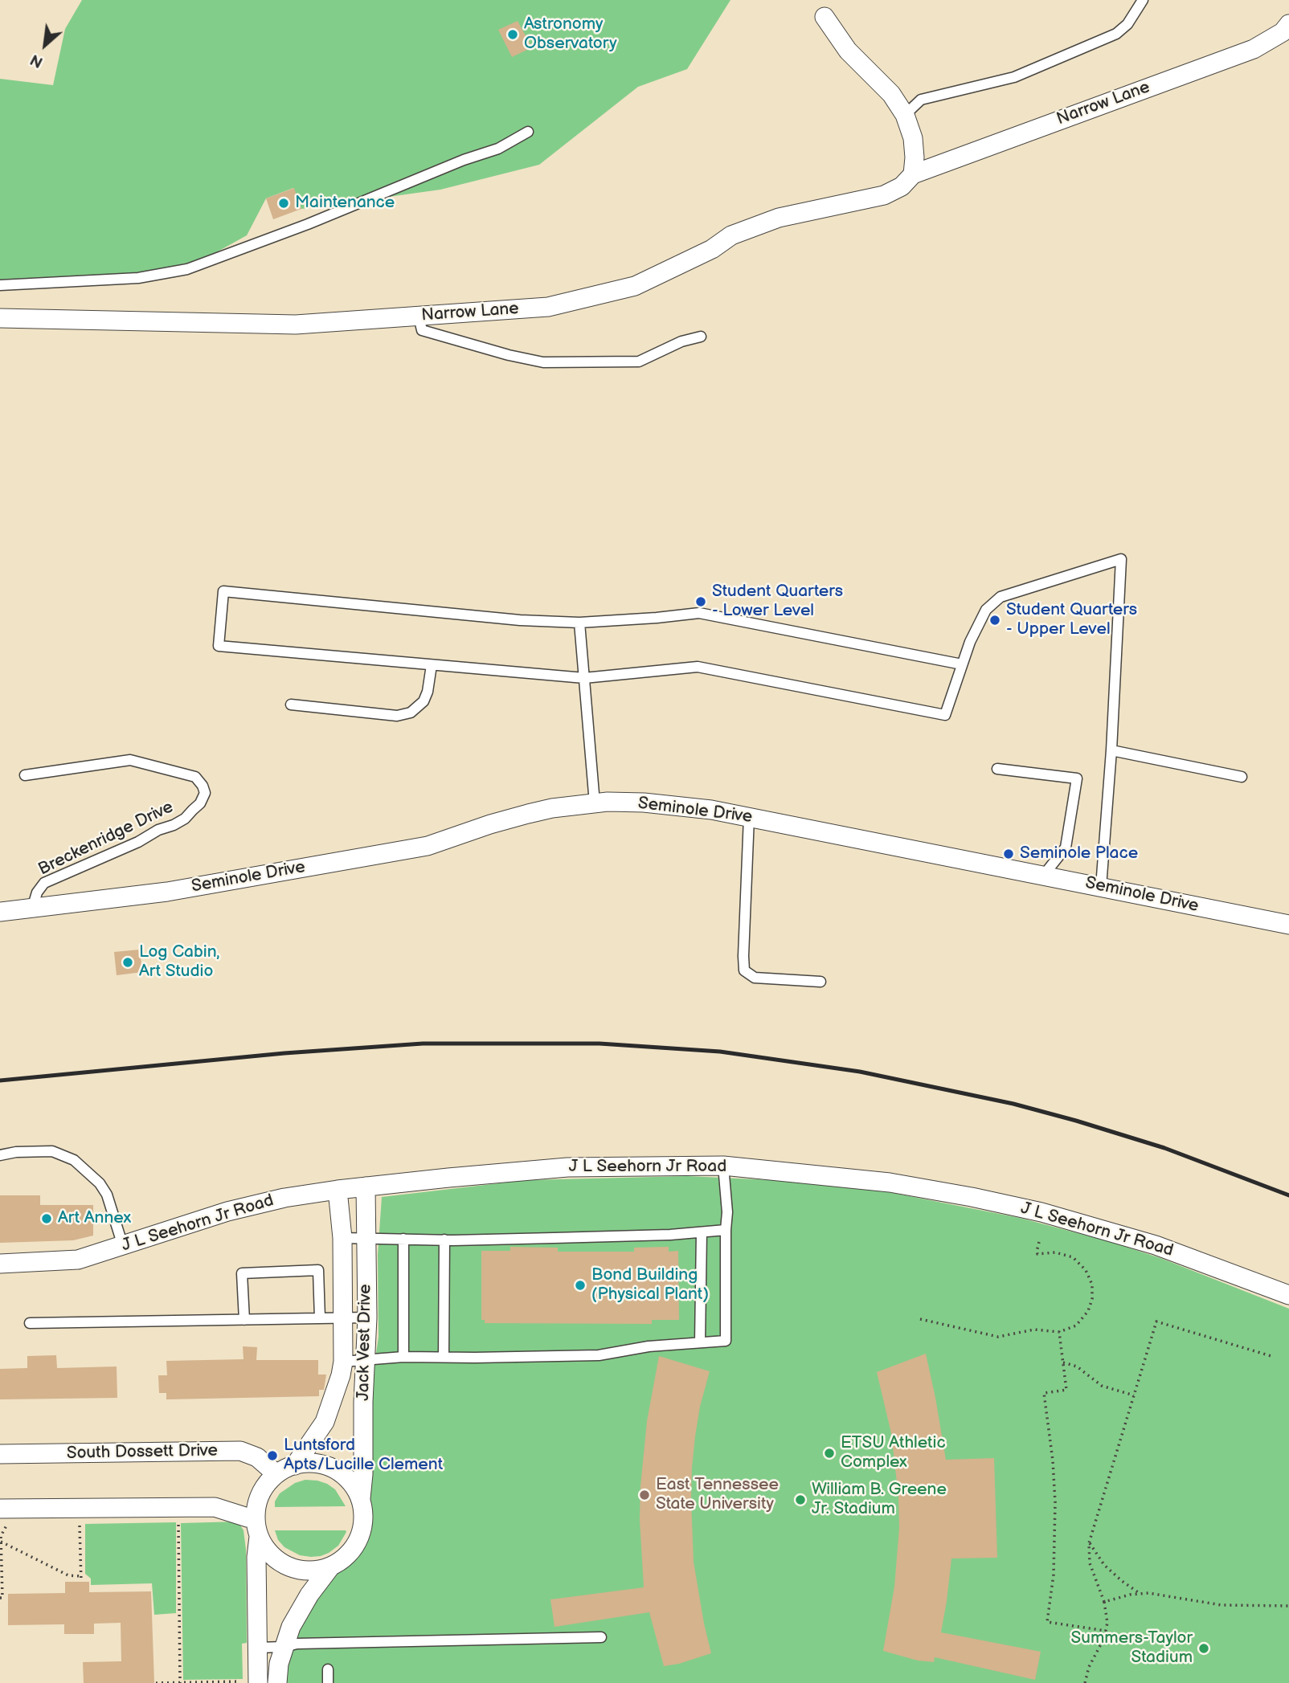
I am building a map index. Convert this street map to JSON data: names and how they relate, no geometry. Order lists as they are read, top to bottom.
{
  "streets": {
    "street": [
      "Narrow Lane",
      "Seminole Drive",
      "J L Seehorn Jr Road",
      "Jack Vest Drive",
      "South Dossett Drive"
    ],
    "lane": ["Breckenridge Drive"]
  },
  "crossings": [
    ["Seminole Drive", "Breckenridge Drive"],
    ["J L Seehorn Jr Road", "Jack Vest Drive"],
    ["Jack Vest Drive", "South Dossett Drive"]
  ],
  "places": [
    "Astronomy Observatory",
    "Maintenance",
    "Student Quarters - Lower Level",
    "Student Quarters - Upper Level",
    "Seminole Place",
    "Log Cabin, Art Studio",
    "Art Annex",
    "Bond Building (Physical Plant)",
    "ETSU Athletic Complex",
    "Luntsford Apts/Lucille Clement",
    "East Tennessee State University",
    "William B. Greene Jr. Stadium",
    "Summers-Taylor Stadium"
  ],
  "north": "bottom left"
}
